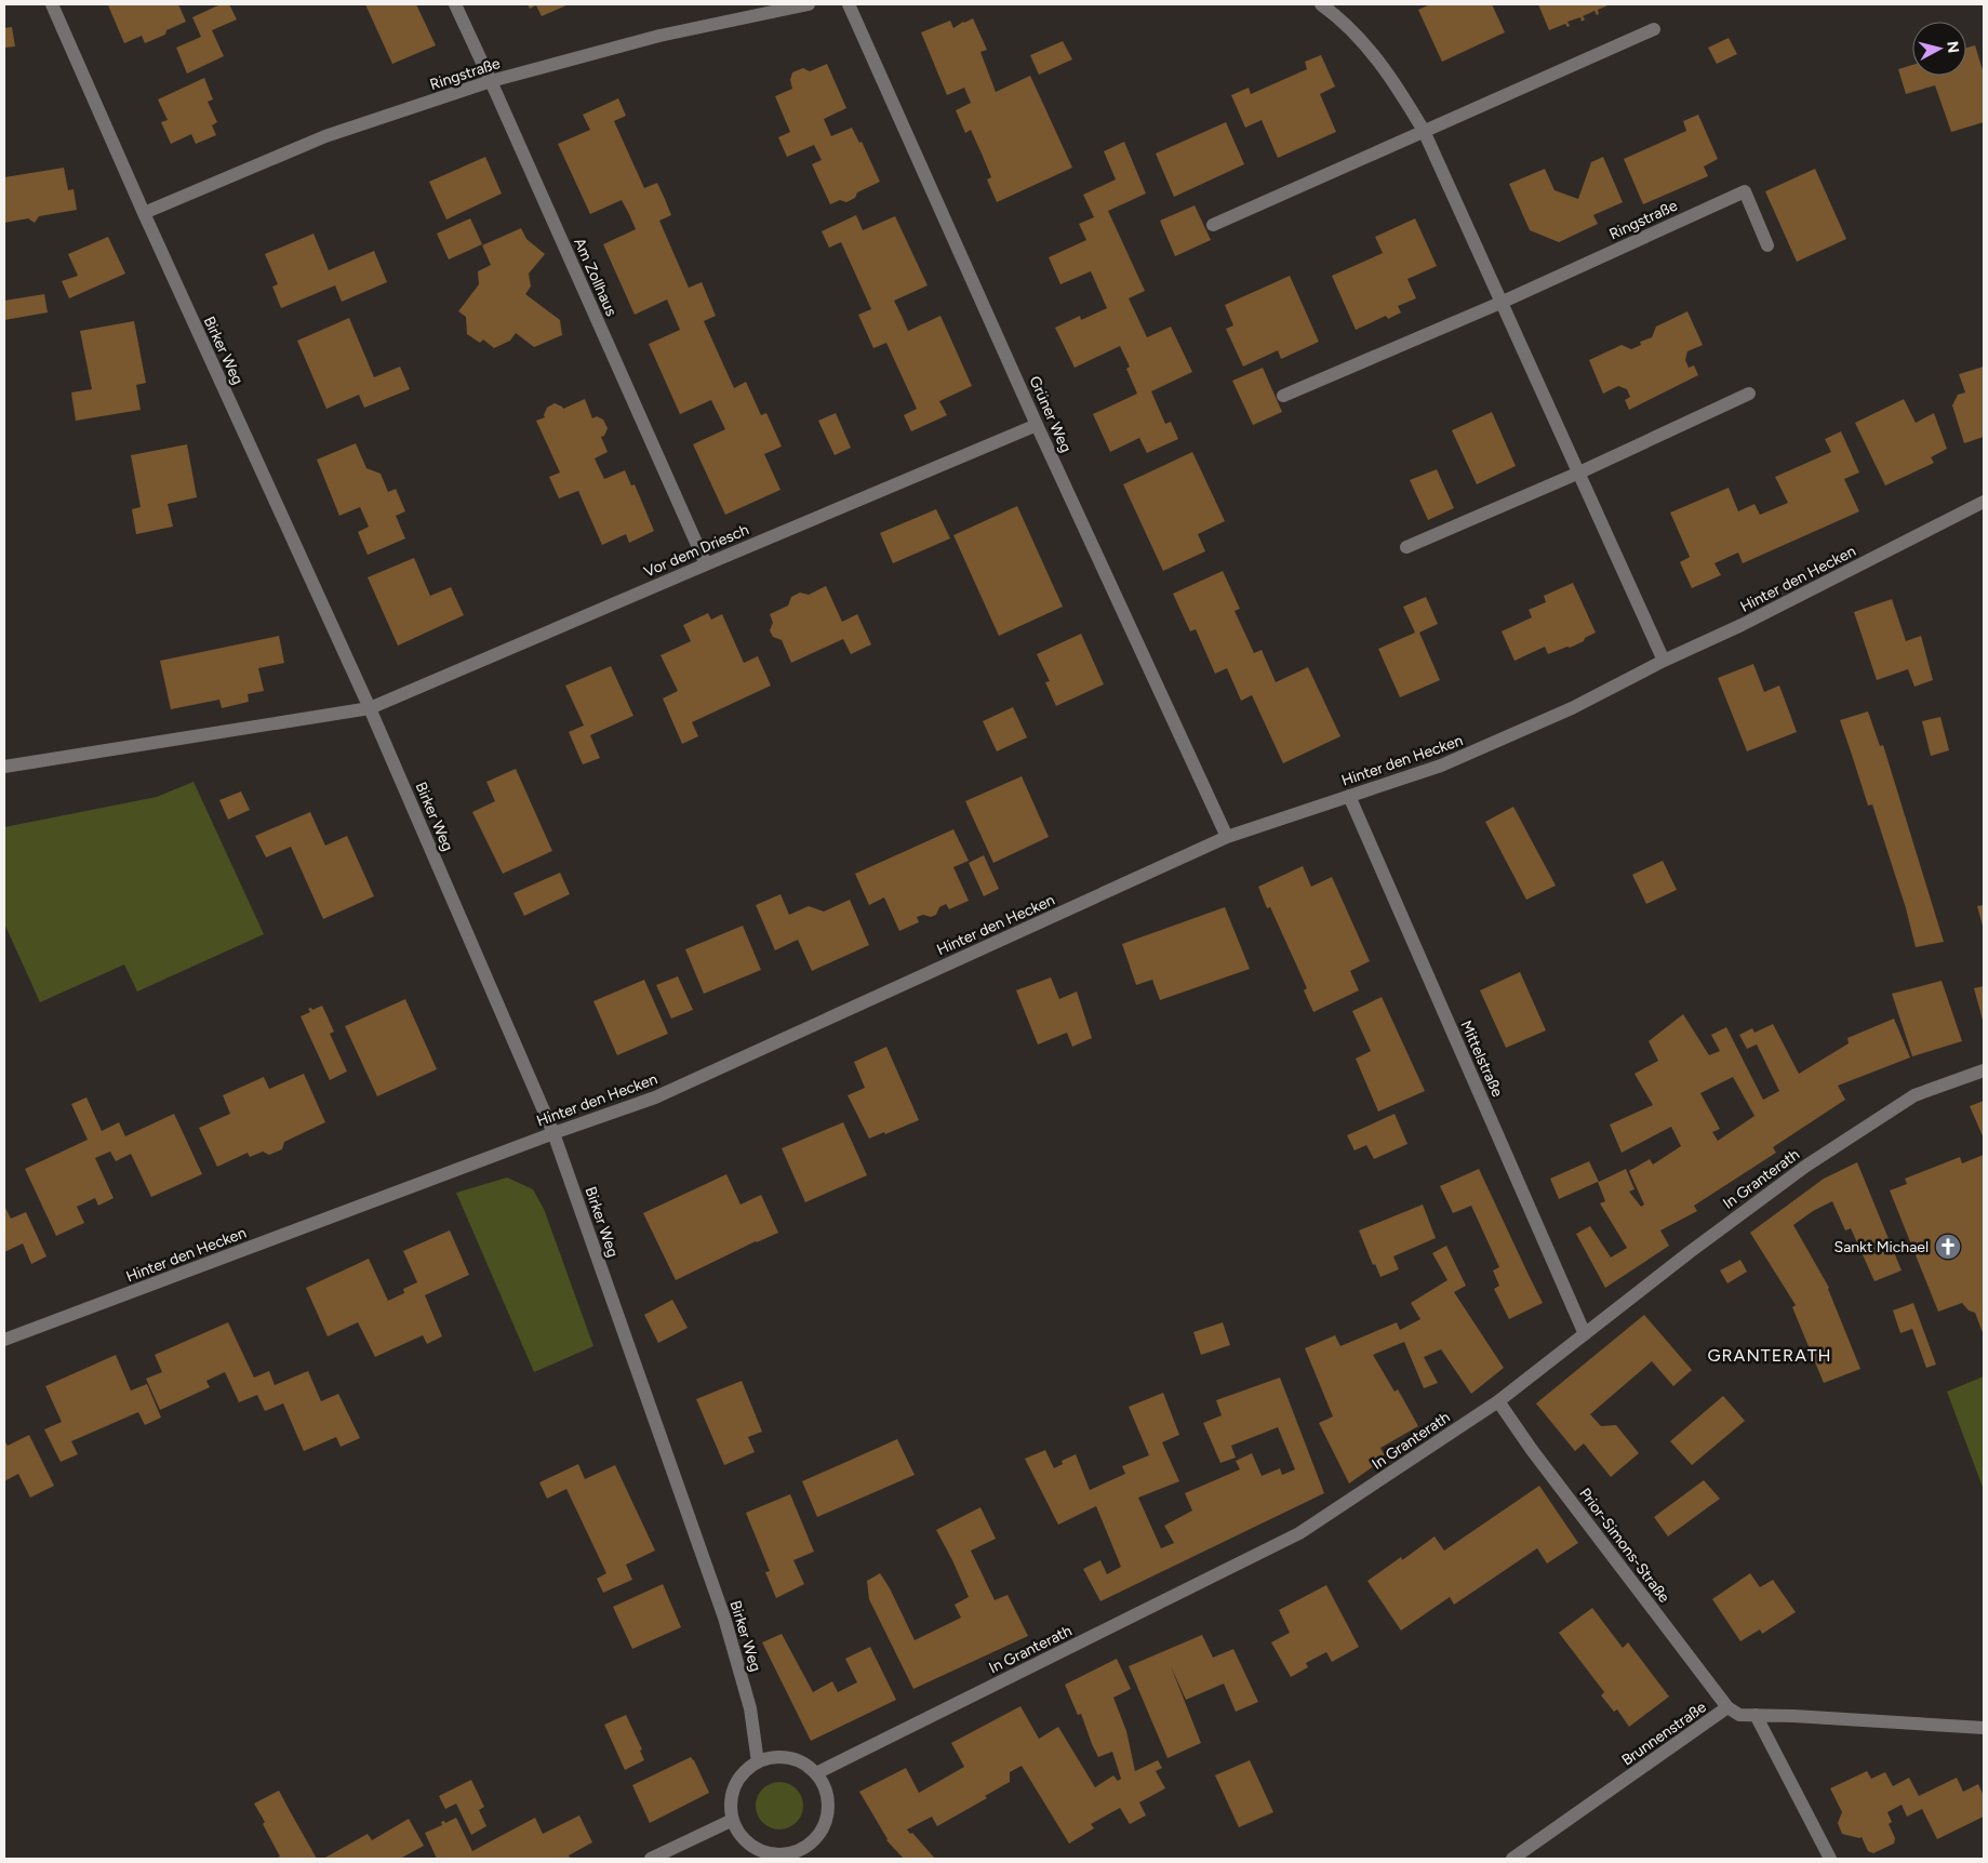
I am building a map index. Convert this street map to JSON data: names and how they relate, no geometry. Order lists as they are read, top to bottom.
{
  "streets": {
    "street": [
      "Ringstraße",
      "Am Zollhaus",
      "Birker Weg",
      "Grüner Weg",
      "Vor dem Driesch",
      "Hinter den Hecken",
      "Mittelstraße",
      "In Granterath",
      "Prior-Simons-Straße",
      "Brunnenstraße"
    ]
  },
  "crossings": [
    ["Ringstraße", "Am Zollhaus"],
    ["Ringstraße", "Birker Weg"],
    ["Am Zollhaus", "Vor dem Driesch"],
    ["Birker Weg", "Vor dem Driesch"],
    ["Birker Weg", "Hinter den Hecken"],
    ["Birker Weg", "In Granterath"],
    ["Grüner Weg", "Vor dem Driesch"],
    ["Grüner Weg", "Hinter den Hecken"],
    ["Hinter den Hecken", "Mittelstraße"],
    ["Mittelstraße", "In Granterath"],
    ["In Granterath", "Prior-Simons-Straße"],
    ["Prior-Simons-Straße", "Brunnenstraße"]
  ],
  "districts": ["GRANTERATH"],
  "places": {
    "church": ["Sankt Michael"]
  },
  "north": "right"
}
